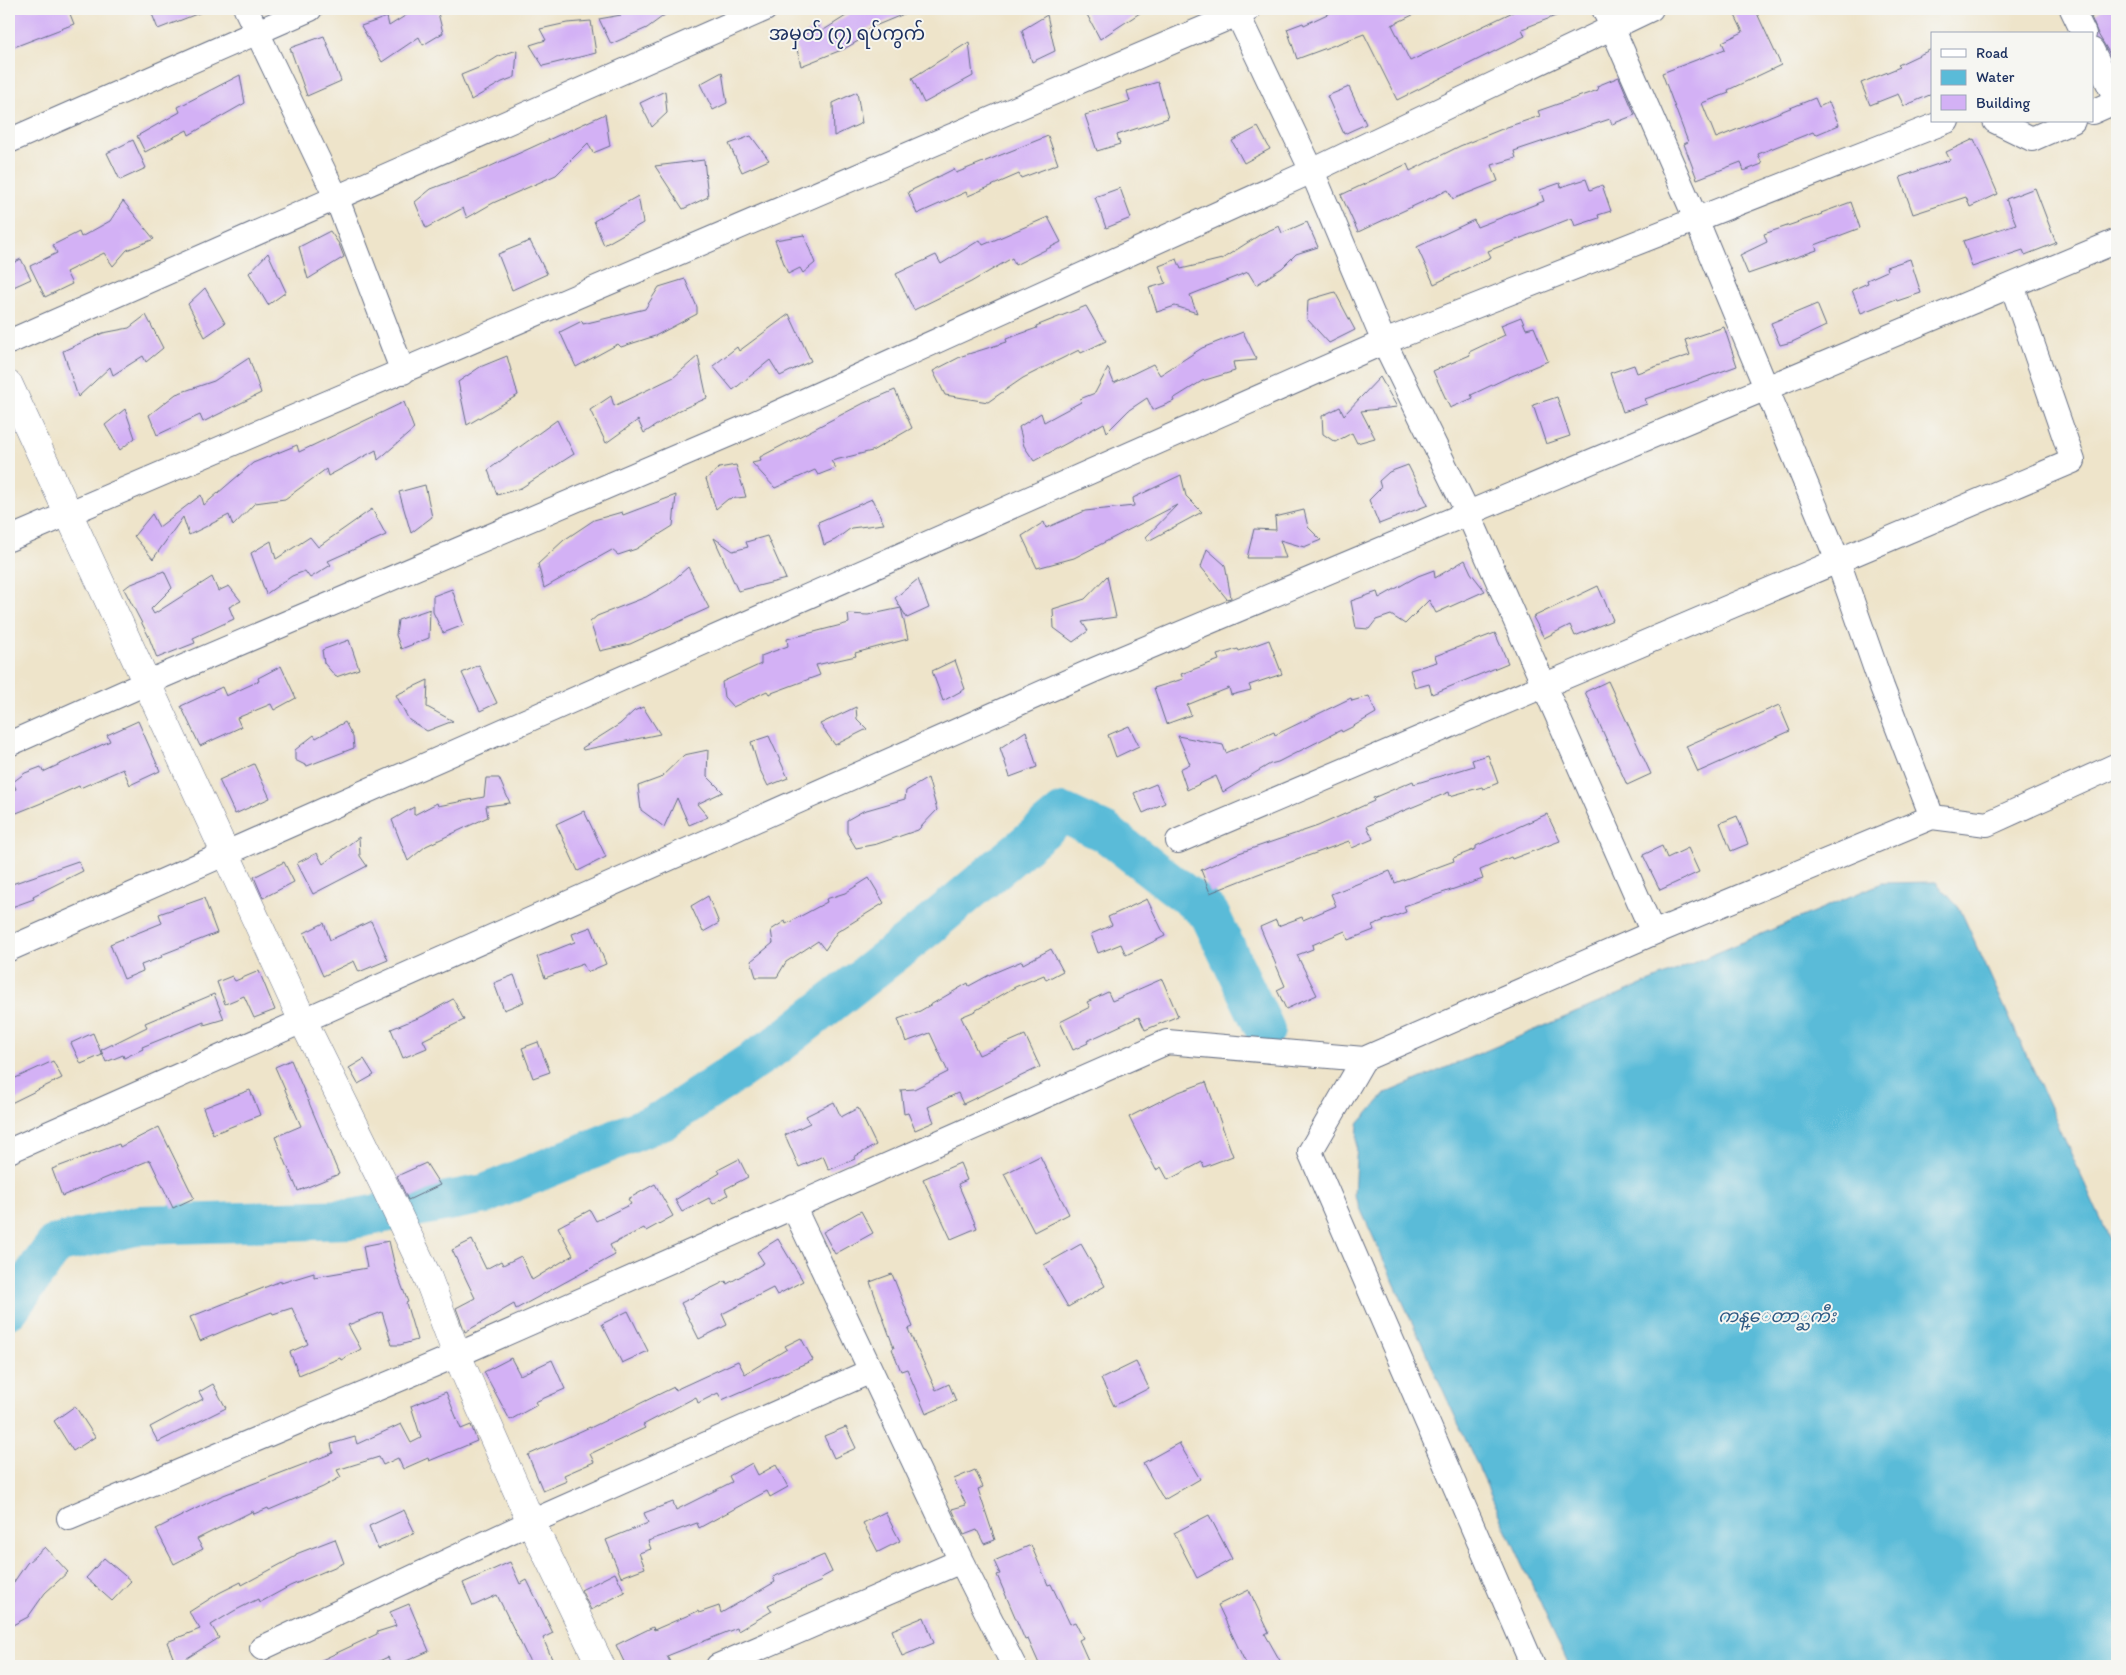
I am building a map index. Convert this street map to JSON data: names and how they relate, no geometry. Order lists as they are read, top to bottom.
{
  "districts": ["အမှတ် (၇) ရပ်ကွက်"],
  "water": ["ကန္ေတာ္ႀကီး"],
  "legend": ["Road", "Water", "Building"]
}
